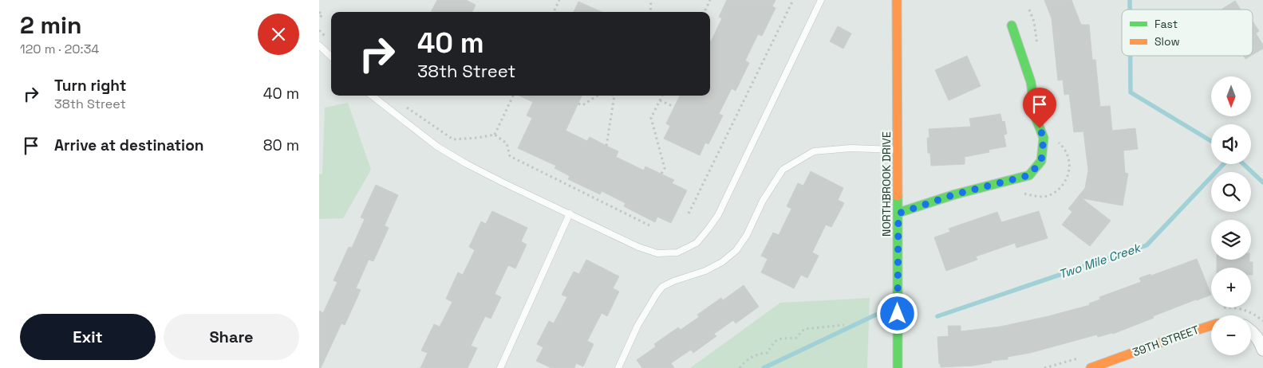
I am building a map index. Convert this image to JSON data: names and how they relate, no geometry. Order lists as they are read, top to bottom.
{
  "streets": {
    "street": ["NORTHBROOK DRIVE", "39TH STREET"]
  },
  "water": ["Two Mile Creek"],
  "legend": ["Fast", "Slow"],
  "north": "bottom",
  "page": {
    "heading": ["2 min", "120 m · 20:34"],
    "turn": ["40 m", "38th Street"],
    "list": [
      {
        "name": "Turn right",
        "note": "38th Street",
        "value": "40 m"
      },
      {
        "name": "Arrive at destination",
        "value": "80 m"
      }
    ],
    "map_buttons": ["+", "−"],
    "buttons": ["Exit", "Share"]
  }
}
